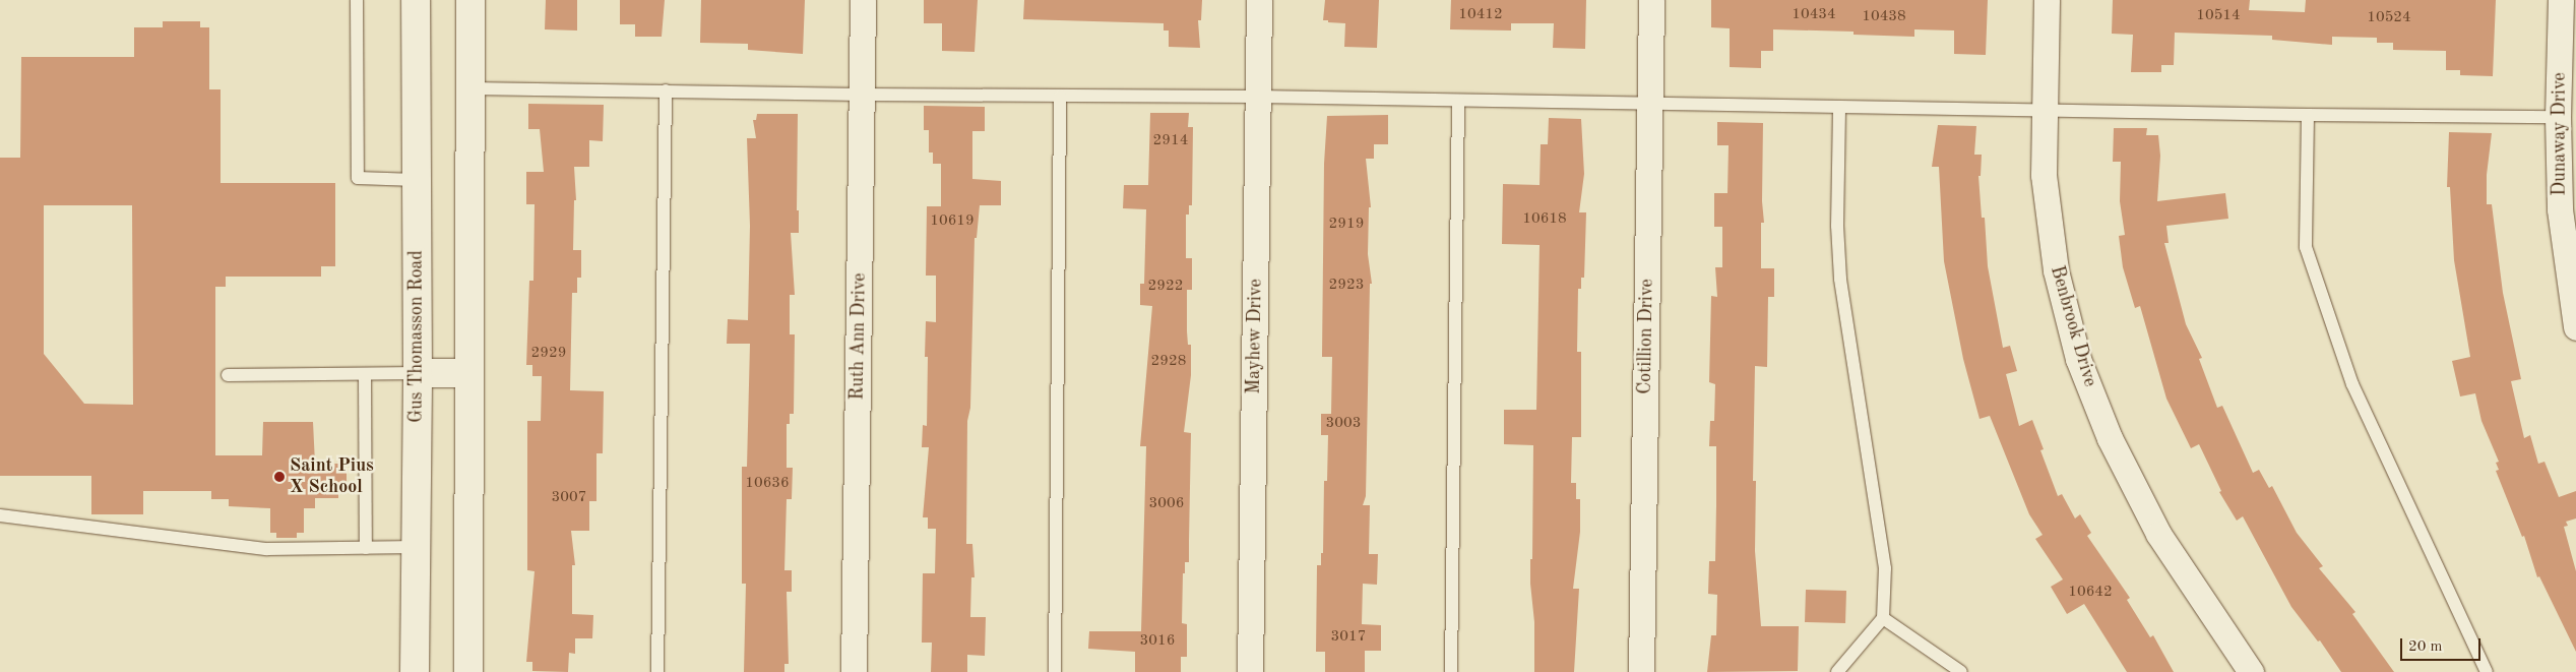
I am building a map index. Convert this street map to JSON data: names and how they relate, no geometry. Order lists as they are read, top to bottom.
{
  "streets": {
    "main road": ["Gus Thomasson Road"],
    "street": [
      "Dunaway Drive",
      "Benbrook Drive",
      "Ruth Ann Drive",
      "Mayhew Drive",
      "Cotillion Drive"
    ]
  },
  "places": ["Saint Pius X School"],
  "house_numbers": [
    "10412",
    "10434",
    "10514",
    "10438",
    "10524",
    "2914",
    "10618",
    "10619",
    "2919",
    "2923",
    "2922",
    "2929",
    "2928",
    "3003",
    "10636",
    "3007",
    "3006",
    "10642",
    "3017",
    "3016"
  ],
  "scale_bar": "20 m"
}
